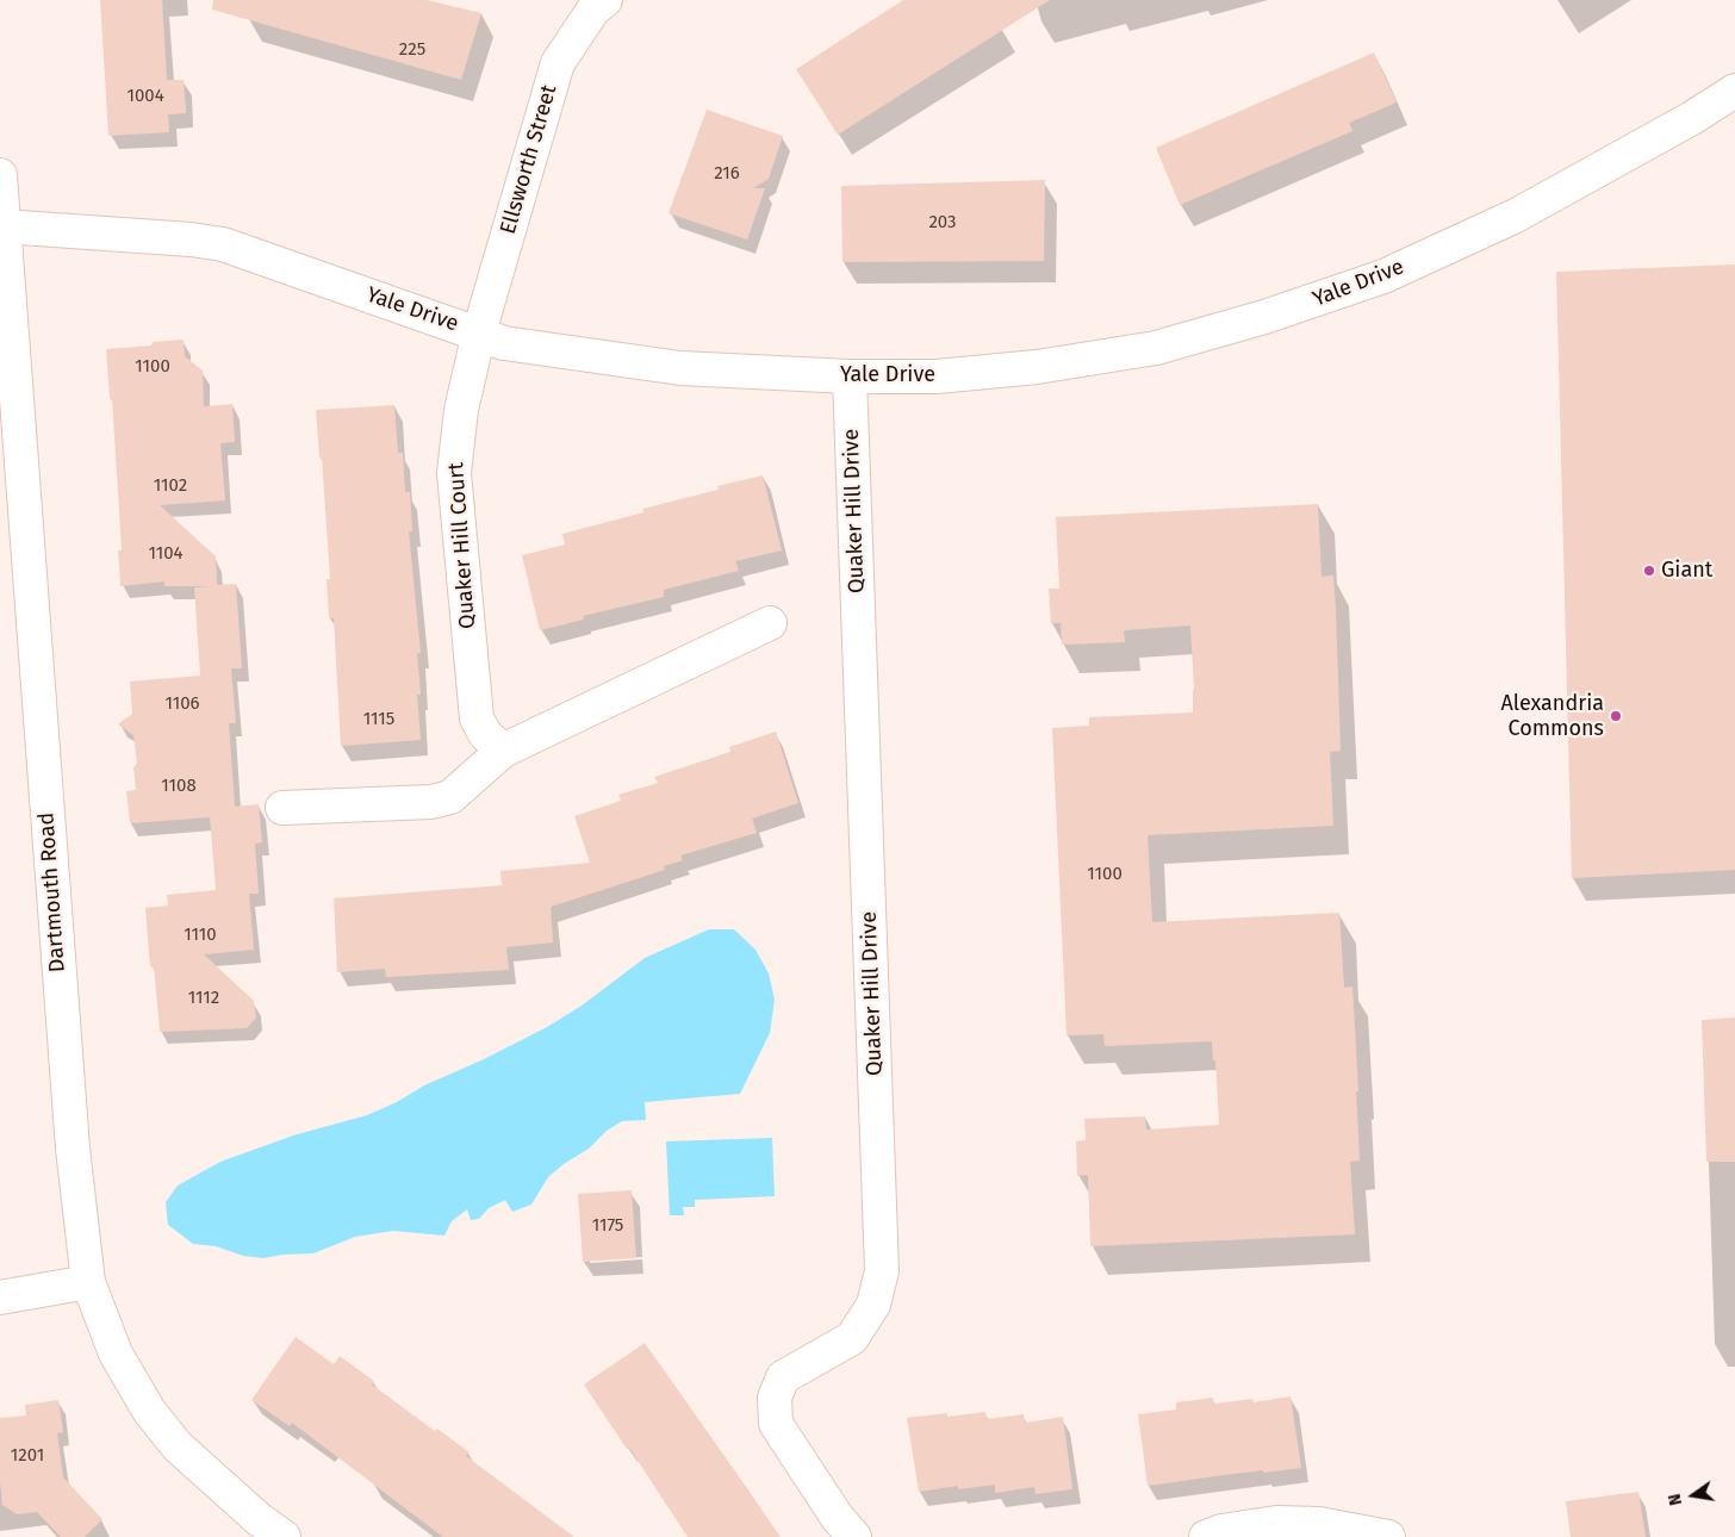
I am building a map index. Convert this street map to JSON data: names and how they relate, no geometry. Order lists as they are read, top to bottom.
{
  "streets": {
    "street": [
      "Ellsworth Street",
      "Yale Drive",
      "Quaker Hill Drive",
      "Quaker Hill Court",
      "Dartmouth Road"
    ]
  },
  "crossings": [
    ["Ellsworth Street", "Yale Drive"],
    ["Ellsworth Street", "Quaker Hill Court"],
    ["Yale Drive", "Quaker Hill Drive"],
    ["Yale Drive", "Quaker Hill Court"],
    ["Yale Drive", "Dartmouth Road"]
  ],
  "places": ["Giant", "Alexandria Commons"],
  "house_numbers": [
    "225",
    "1004",
    "216",
    "203",
    "1100",
    "1102",
    "1104",
    "1106",
    "1115",
    "1108",
    "1100",
    "1110",
    "1112",
    "1175",
    "1201"
  ],
  "north": "left"
}
